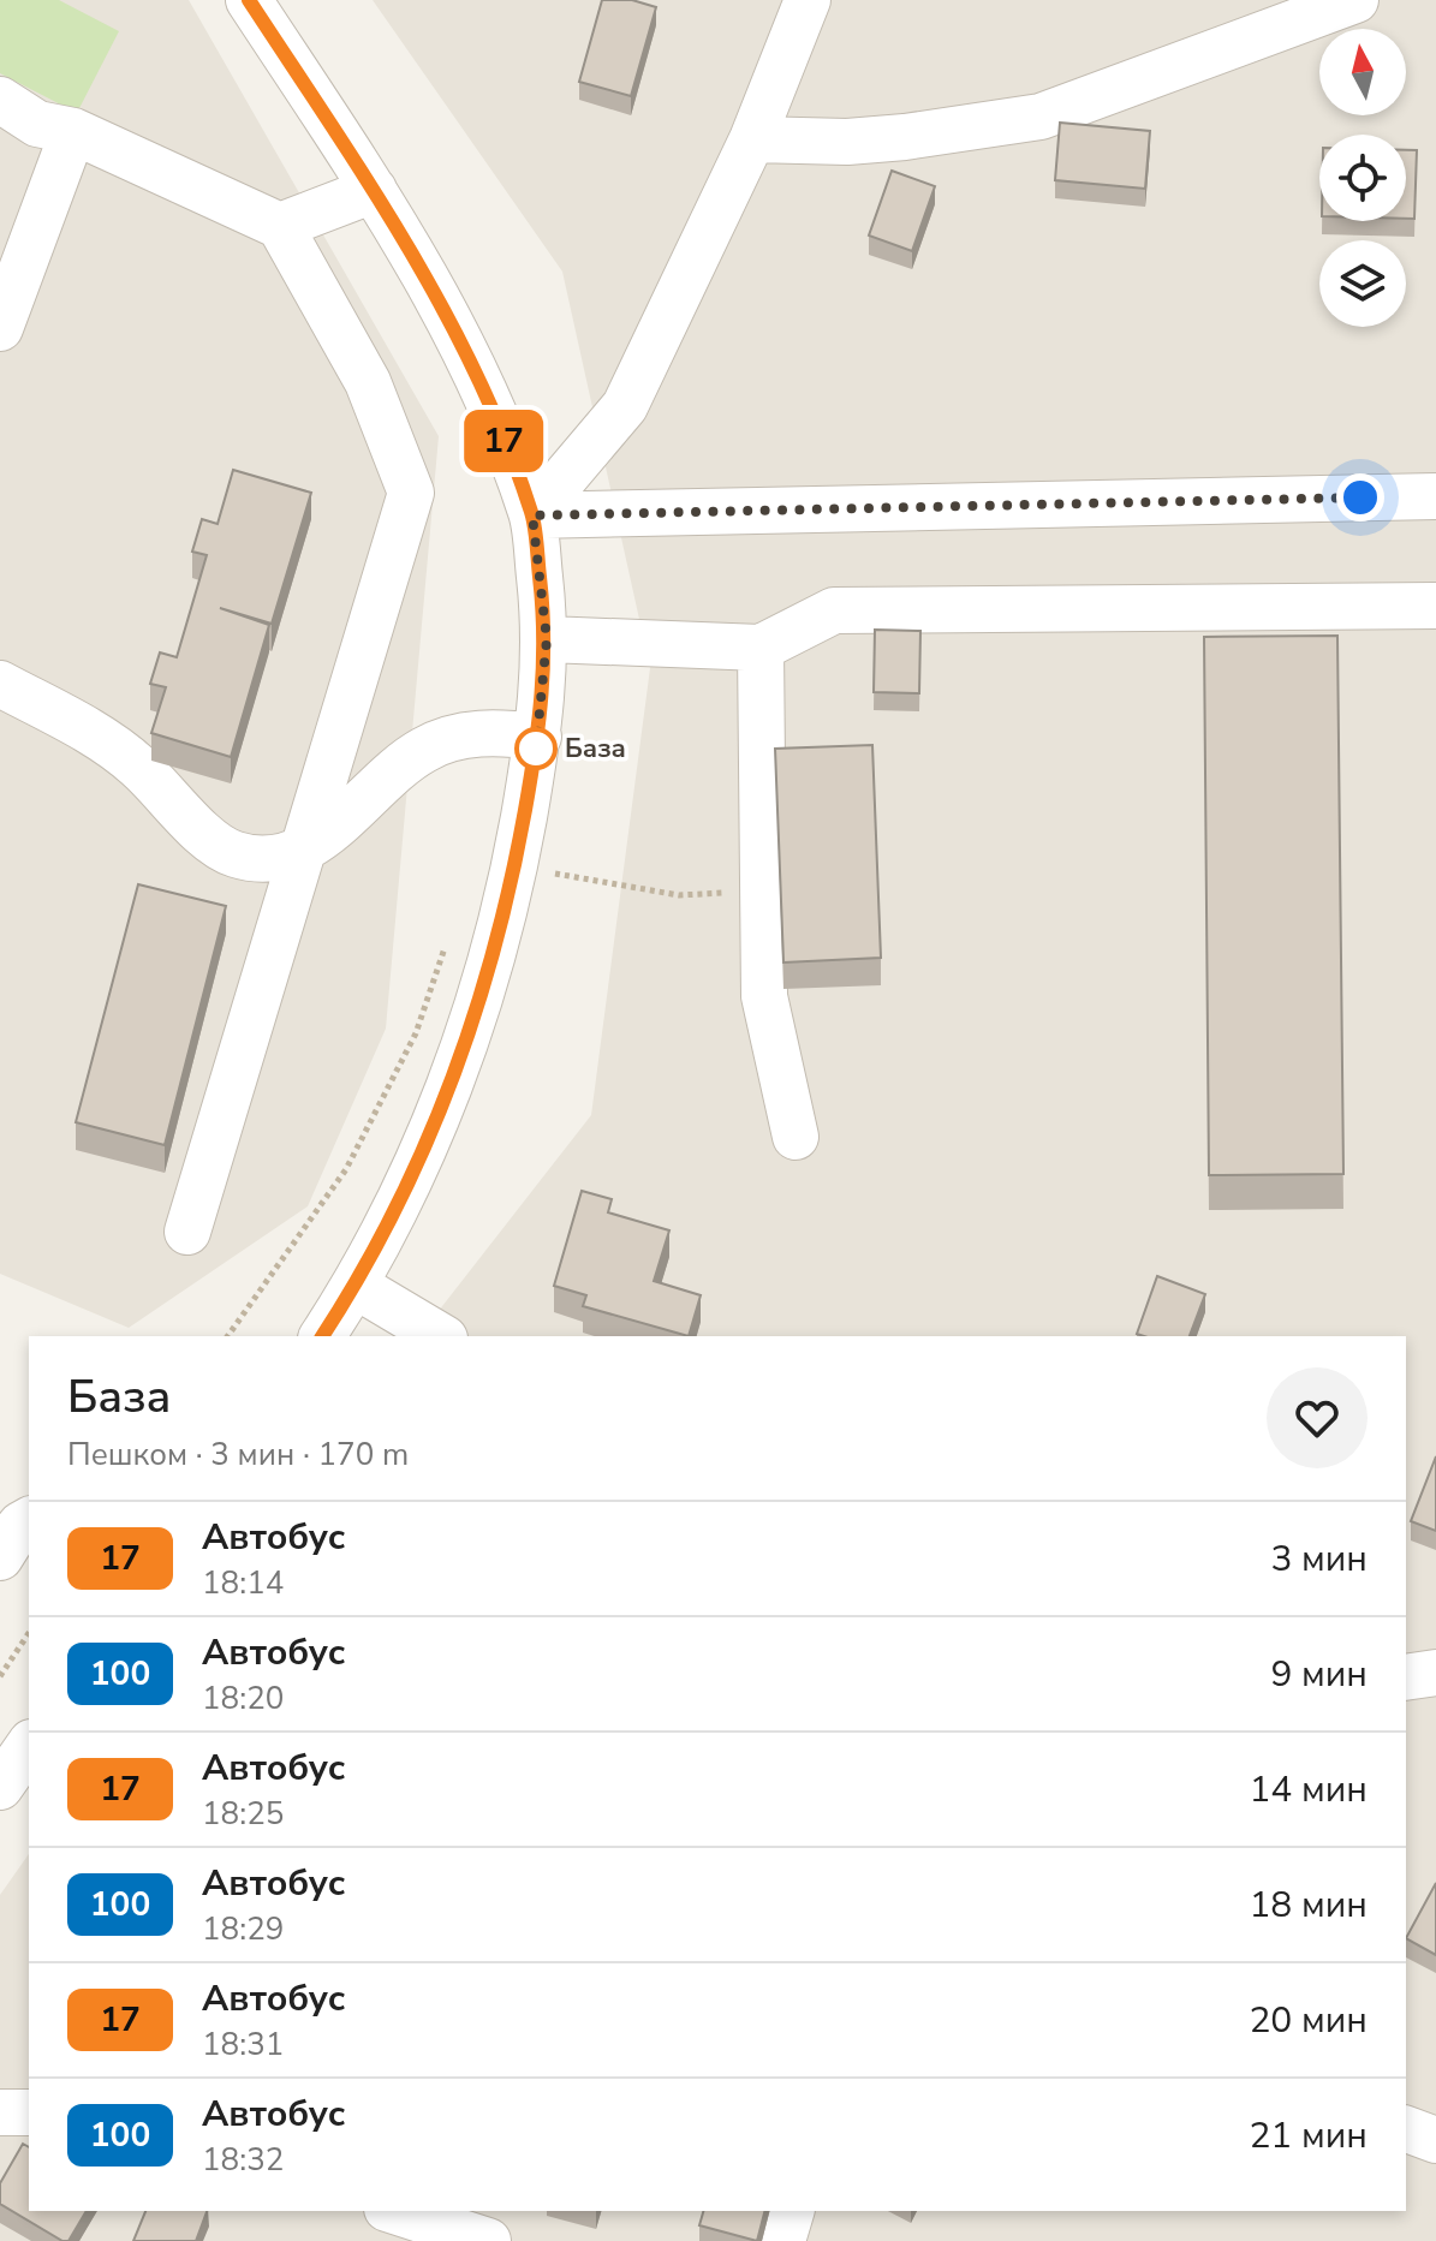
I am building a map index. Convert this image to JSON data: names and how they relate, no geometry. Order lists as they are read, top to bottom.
{
  "places": ["База"],
  "lines": ["bus line 17"],
  "north": "top",
  "page": {
    "on_map": "17",
    "heading": ["База", "Пешком · 3 мин · 170 m"],
    "list": [
      {
        "mark": "17",
        "name": "Автобус",
        "note": "18:14",
        "value": "3 мин"
      },
      {
        "mark": "100",
        "name": "Автобус",
        "note": "18:20",
        "value": "9 мин"
      },
      {
        "mark": "17",
        "name": "Автобус",
        "note": "18:25",
        "value": "14 мин"
      },
      {
        "mark": "100",
        "name": "Автобус",
        "note": "18:29",
        "value": "18 мин"
      },
      {
        "mark": "17",
        "name": "Автобус",
        "note": "18:31",
        "value": "20 мин"
      },
      {
        "mark": "100",
        "name": "Автобус",
        "note": "18:32",
        "value": "21 мин"
      }
    ]
  }
}
